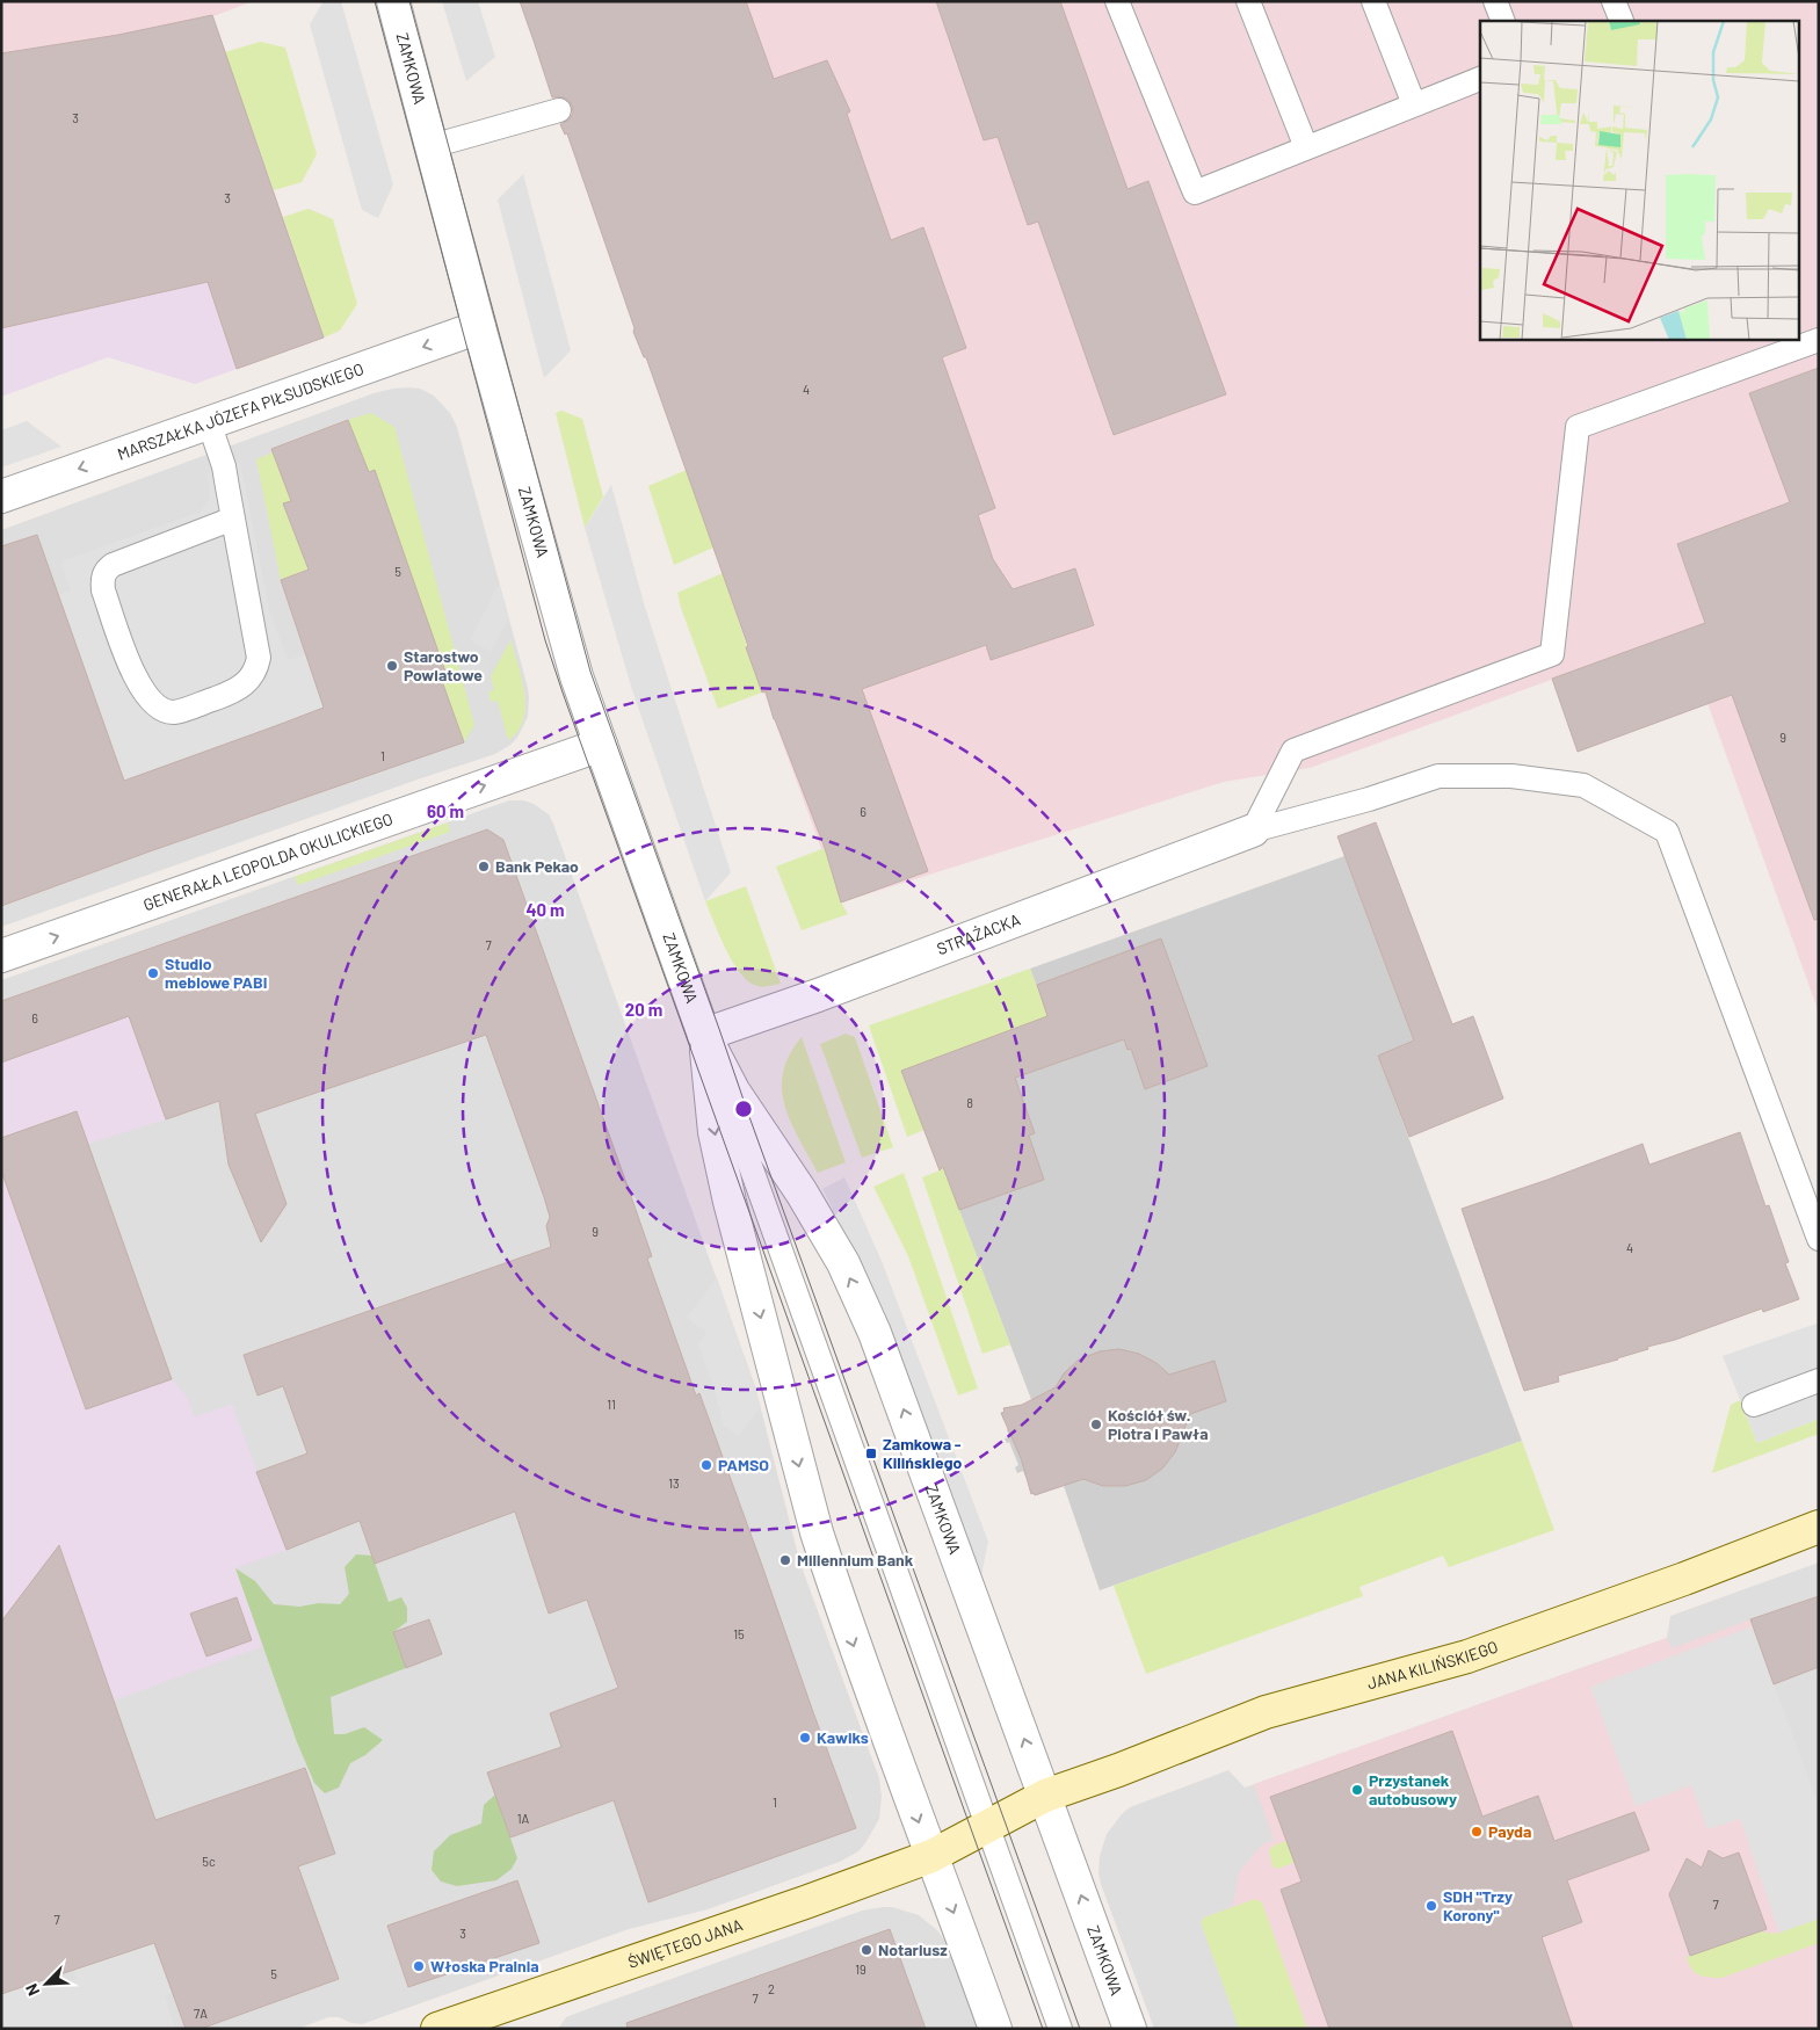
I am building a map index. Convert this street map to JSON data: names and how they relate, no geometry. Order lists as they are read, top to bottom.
{
  "streets": {
    "main road": ["JANA KILIŃSKIEGO", "ŚWIĘTEGO JANA"],
    "street": [
      "ZAMKOWA",
      "MARSZAŁKA JÓZEFA PIŁSUDSKIEGO",
      "GENERAŁA LEOPOLDA OKULICKIEGO",
      "STRAŻACKA"
    ]
  },
  "crossings": [
    ["ZAMKOWA", "MARSZAŁKA JÓZEFA PIŁSUDSKIEGO"],
    ["ZAMKOWA", "GENERAŁA LEOPOLDA OKULICKIEGO"],
    ["ZAMKOWA", "STRAŻACKA"],
    ["ZAMKOWA", "JANA KILIŃSKIEGO"],
    ["ZAMKOWA", "ŚWIĘTEGO JANA"],
    ["JANA KILIŃSKIEGO", "ŚWIĘTEGO JANA"]
  ],
  "one_way": ["MARSZAŁKA JÓZEFA PIŁSUDSKIEGO", "GENERAŁA LEOPOLDA OKULICKIEGO"],
  "places": {
    "other": [
      "Starostwo Powiatowe",
      "Bank Pekao",
      "Studio meblowe PABI",
      "Kościół św. Piotra i Pawła",
      "PAMSO",
      "Millennium Bank",
      "Kawiks",
      "Przystanek autobusowy",
      "Payda",
      "SDH \"Trzy Korony\"",
      "Notariusz",
      "Włoska Pralnia"
    ],
    "transit": ["Zamkowa - Kilińskiego"]
  },
  "house_numbers": [
    "3",
    "3",
    "4",
    "5",
    "9",
    "1",
    "6",
    "7",
    "6",
    "8",
    "9",
    "4",
    "11",
    "13",
    "15",
    "1",
    "1A",
    "5c",
    "7",
    "7",
    "3",
    "19",
    "5",
    "2",
    "7",
    "7A"
  ],
  "north": "bottom left",
  "rings": ["60 m", "40 m", "20 m"]
}
